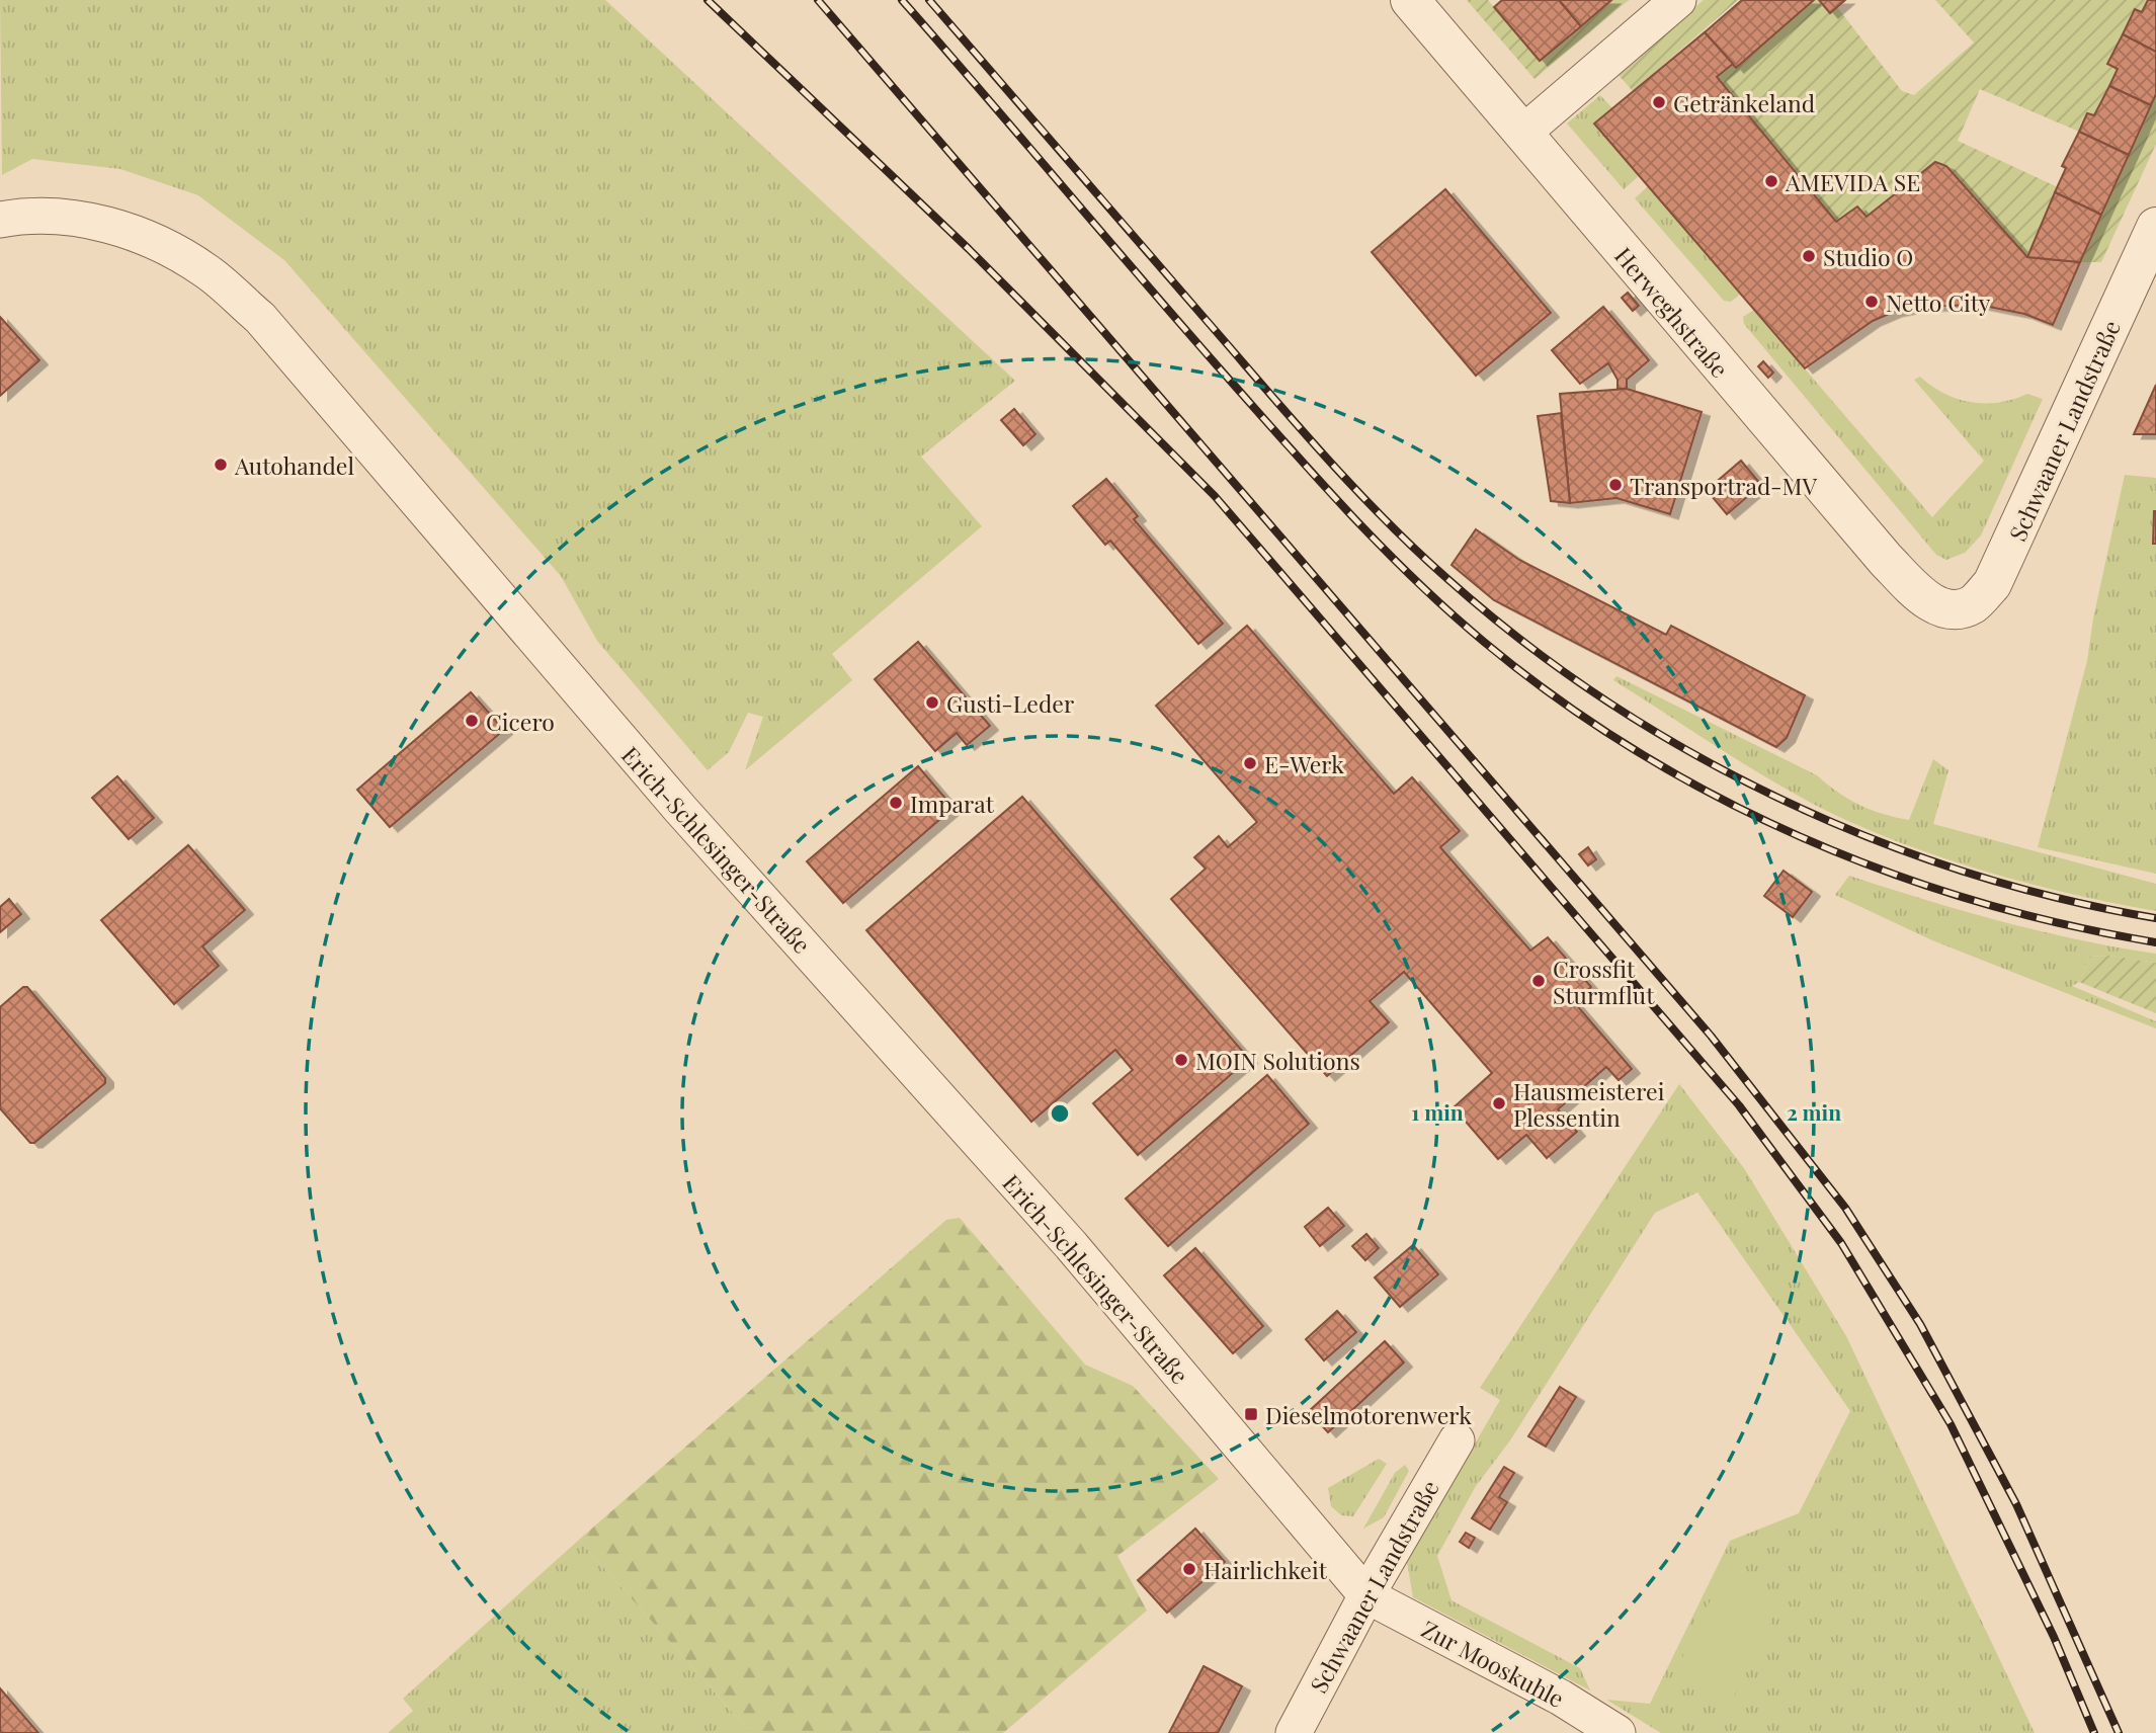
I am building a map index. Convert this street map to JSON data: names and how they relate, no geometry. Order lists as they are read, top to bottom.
{
  "streets": {
    "street": [
      "Herweghstraße",
      "Schwaaner Landstraße",
      "Erich-Schlesinger-Straße",
      "Zur Mooskuhle"
    ]
  },
  "crossings": [
    ["Herweghstraße", "Schwaaner Landstraße"],
    ["Schwaaner Landstraße", "Erich-Schlesinger-Straße"],
    ["Schwaaner Landstraße", "Zur Mooskuhle"],
    ["Erich-Schlesinger-Straße", "Zur Mooskuhle"]
  ],
  "places": {
    "other": [
      "Getränkeland",
      "AMEVIDA SE",
      "Studio O",
      "Netto City",
      "Autohandel",
      "Transportrad-MV",
      "Gusti-Leder",
      "Cicero",
      "E-Werk",
      "Imparat",
      "Crossfit Sturmflut",
      "MOIN Solutions",
      "Hausmeisterei Plessentin",
      "Hairlichkeit"
    ],
    "transit": ["Dieselmotorenwerk"]
  },
  "rings": ["1 min", "2 min"]
}
